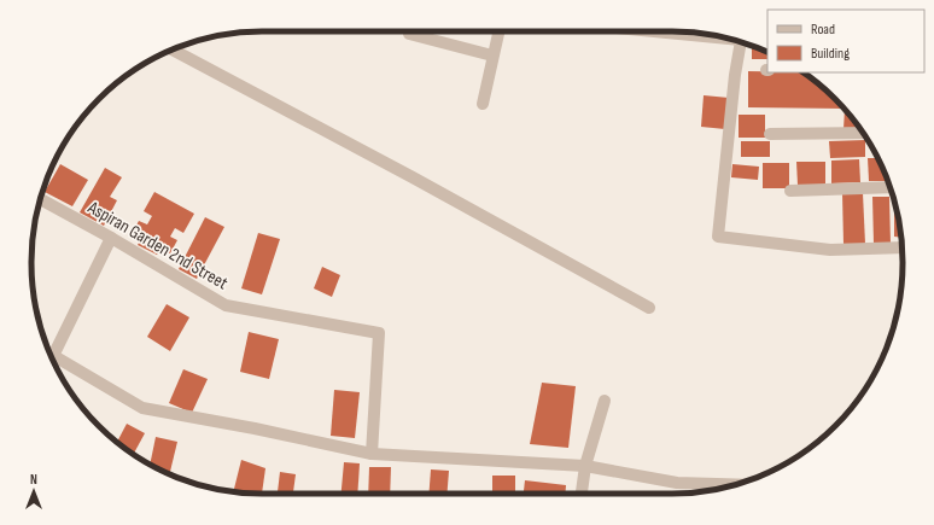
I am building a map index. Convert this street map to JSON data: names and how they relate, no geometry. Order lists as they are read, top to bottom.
{
  "streets": {
    "street": ["Aspiran Garden 2nd Street"]
  },
  "legend": ["Road", "Building"],
  "north": "top"
}
